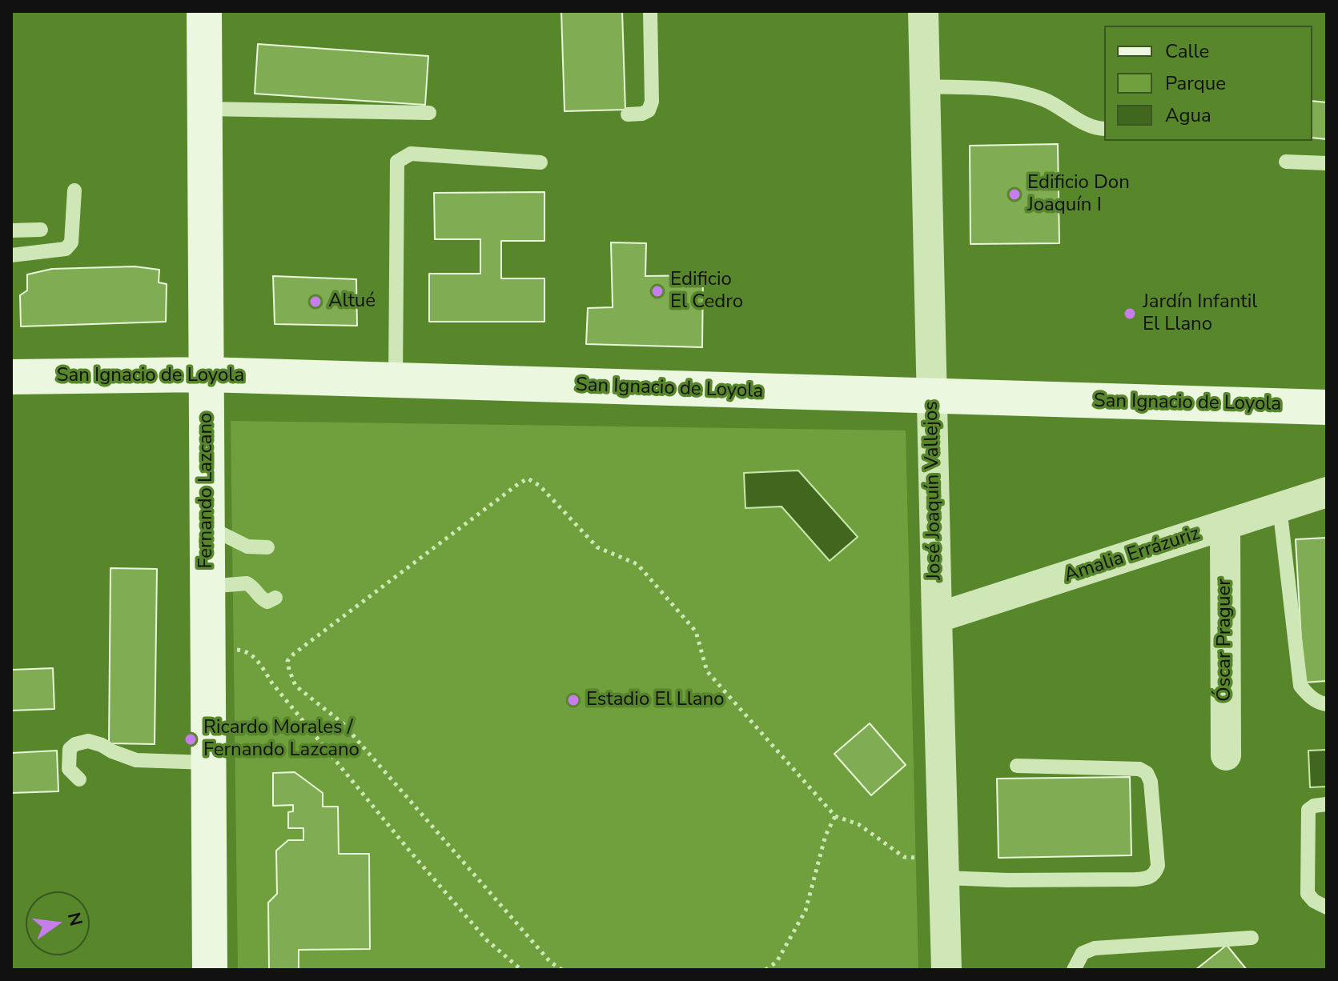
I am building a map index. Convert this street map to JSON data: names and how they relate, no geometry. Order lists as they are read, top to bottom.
{
  "streets": {
    "street": [
      "San Ignacio de Loyola",
      "Fernando Lazcano",
      "José Joaquín Vallejos",
      "Amalia Errázuriz",
      "Óscar Praguer"
    ]
  },
  "crossings": [
    ["San Ignacio de Loyola", "Fernando Lazcano"],
    ["San Ignacio de Loyola", "José Joaquín Vallejos"],
    ["José Joaquín Vallejos", "Amalia Errázuriz"],
    ["Amalia Errázuriz", "Óscar Praguer"]
  ],
  "places": [
    "Edificio Don Joaquín I",
    "Edificio El Cedro",
    "Altué",
    "Jardín Infantil El Llano",
    "Estadio El Llano",
    "Ricardo Morales / Fernando Lazcano"
  ],
  "legend": ["Calle", "Parque", "Agua"],
  "north": "right"
}
